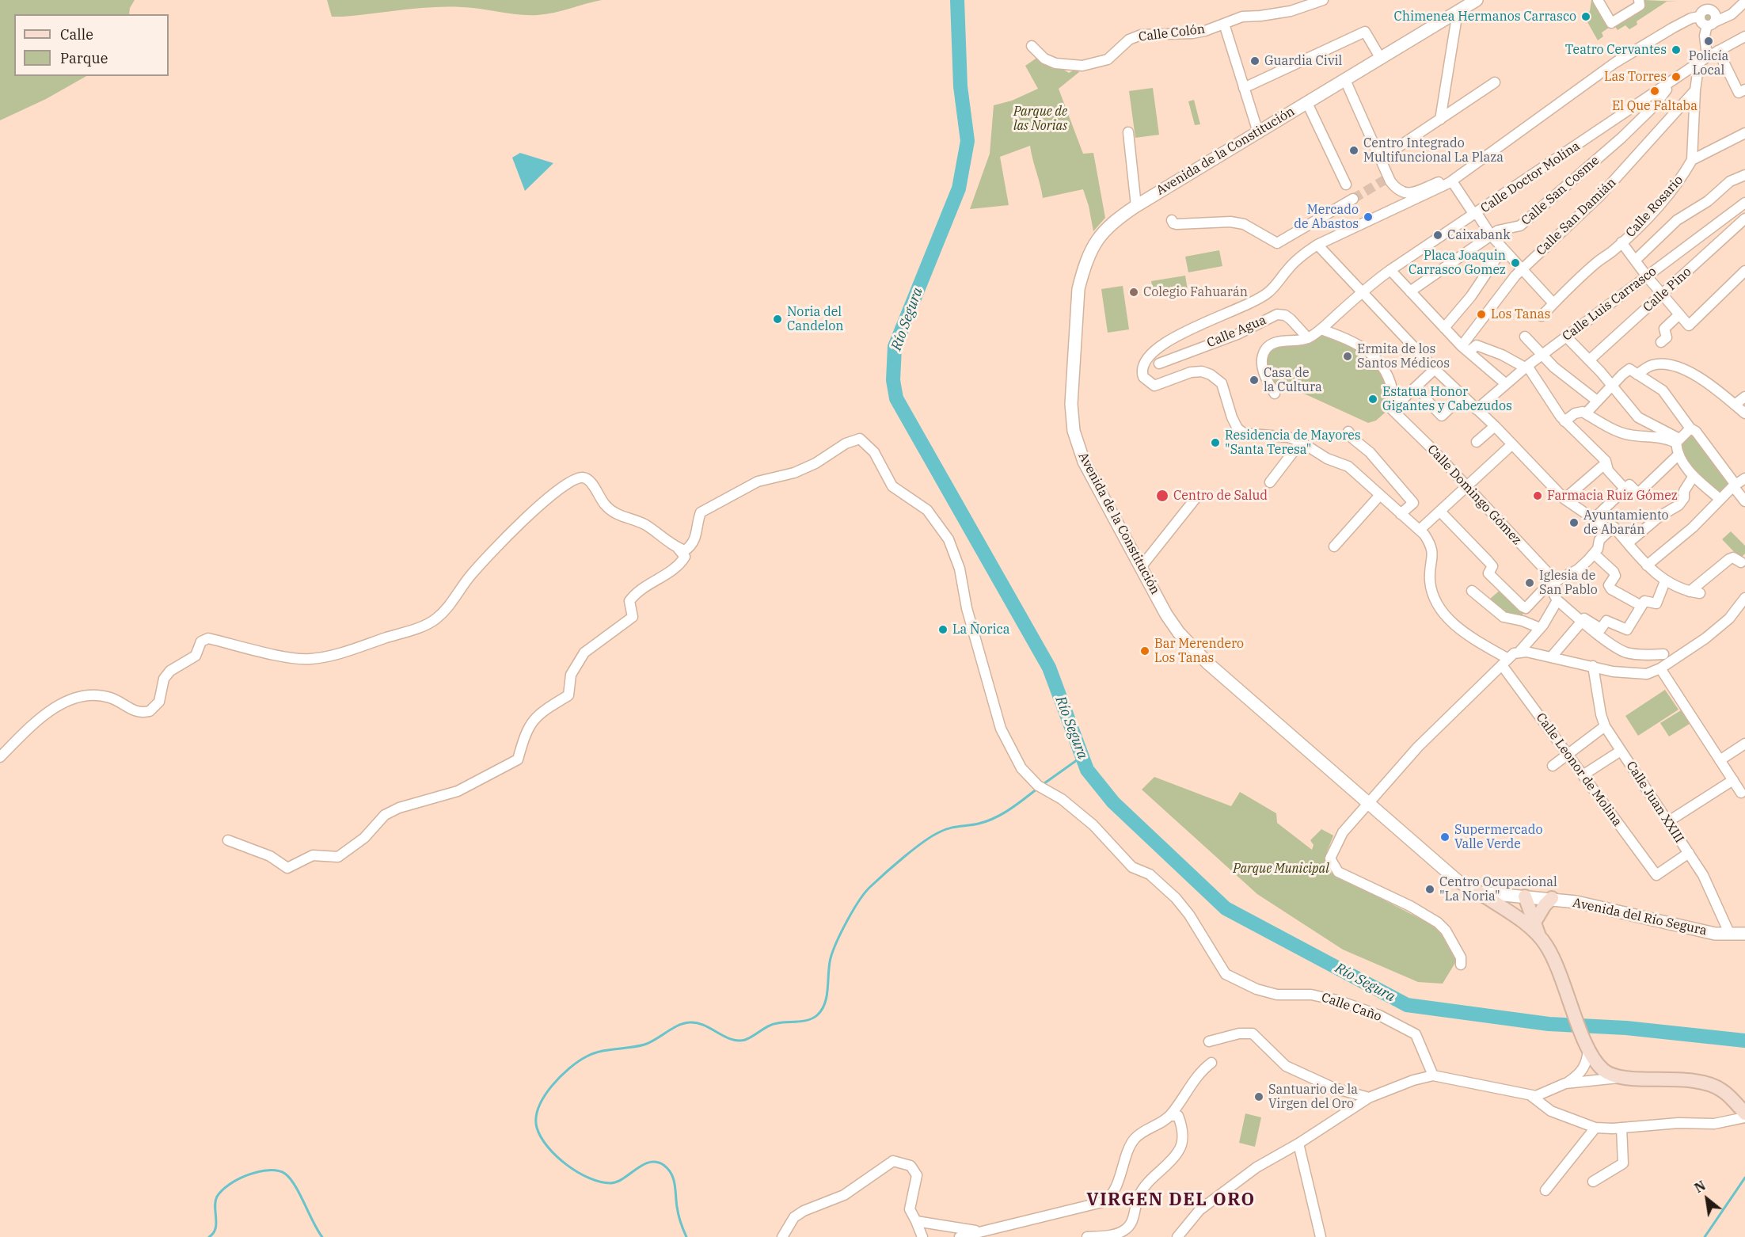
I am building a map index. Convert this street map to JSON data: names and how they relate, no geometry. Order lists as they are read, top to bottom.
{
  "streets": {
    "street": [
      "Calle Colón",
      "Avenida de la Constitución",
      "Calle Doctor Molina",
      "Calle San Cosme",
      "Calle Rosario",
      "Calle San Damián",
      "Calle Pino",
      "Calle Luis Carrasco",
      "Calle Agua",
      "Calle Domingo Gómez",
      "Calle Leonor de Molina",
      "Calle Juan XXIII",
      "Avenida del Río Segura",
      "Calle Caño"
    ]
  },
  "crossings": [
    ["Avenida de la Constitución", "Avenida del Río Segura"],
    ["Calle Doctor Molina", "Calle San Cosme"],
    ["Calle Doctor Molina", "Calle Rosario"],
    ["Calle Doctor Molina", "Calle Agua"],
    ["Calle Rosario", "Calle San Damián"],
    ["Calle Leonor de Molina", "Calle Juan XXIII"],
    ["Calle Juan XXIII", "Avenida del Río Segura"]
  ],
  "districts": ["VIRGEN DEL ORO"],
  "water": ["Río Segura"],
  "parks": ["Parque de las Norias", "Parque Municipal"],
  "places": [
    "Chimenea Hermanos Carrasco",
    "Policía Local",
    "Teatro Cervantes",
    "Guardia Civil",
    "Las Torres",
    "El Que Faltaba",
    "Centro Integrado Multifuncional La Plaza",
    "Mercado de Abastos",
    "Caixabank",
    "Placa Joaquin Carrasco Gomez",
    "Colegio Fahuarán",
    "Los Tanas",
    "Noria del Candelon",
    "Ermita de los Santos Médicos",
    "Casa de la Cultura",
    "Estatua Honor Gigantes y Cabezudos",
    "Residencia de Mayores \"Santa Teresa\"",
    "Centro de Salud",
    "Farmacia Ruiz Gómez",
    "Ayuntamiento de Abarán",
    "Iglesia de San Pablo",
    "La Ñorica",
    "Bar Merendero Los Tanas",
    "Supermercado Valle Verde",
    "Centro Ocupacional \"La Noria\"",
    "Santuario de la Virgen del Oro"
  ],
  "legend": ["Calle", "Parque"],
  "north": "top left"
}
